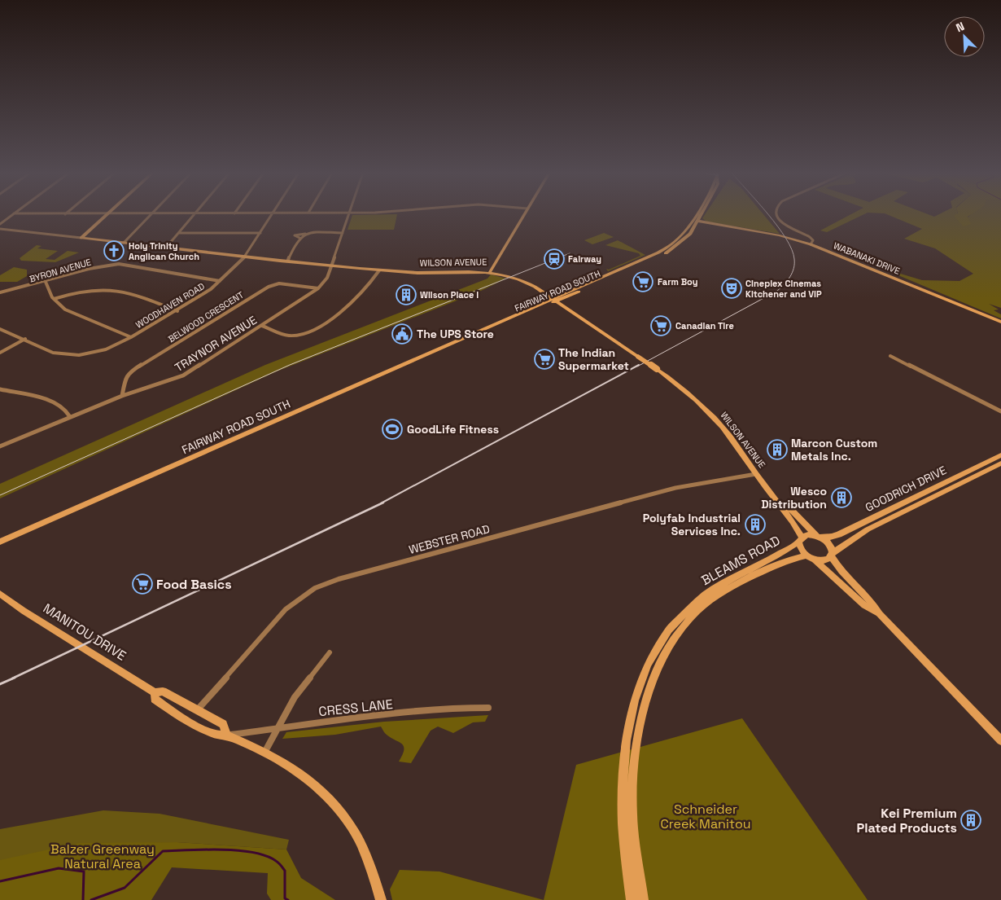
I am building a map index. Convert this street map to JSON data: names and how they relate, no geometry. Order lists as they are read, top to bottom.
{
  "streets": {
    "street": [
      "WABANAKI DRIVE",
      "WILSON AVENUE",
      "BYRON AVENUE",
      "FAIRWAY ROAD SOUTH",
      "WOODHAVEN ROAD",
      "BELWOOD CRESCENT",
      "TRAYNOR AVENUE",
      "GOODRICH DRIVE",
      "WEBSTER ROAD",
      "BLEAMS ROAD",
      "MANITOU DRIVE",
      "CRESS LANE"
    ]
  },
  "crossings": [
    ["WABANAKI DRIVE", "FAIRWAY ROAD SOUTH"],
    ["WILSON AVENUE", "FAIRWAY ROAD SOUTH"],
    ["WILSON AVENUE", "WOODHAVEN ROAD"],
    ["WILSON AVENUE", "TRAYNOR AVENUE"],
    ["WILSON AVENUE", "GOODRICH DRIVE"],
    ["WILSON AVENUE", "WEBSTER ROAD"],
    ["WILSON AVENUE", "BLEAMS ROAD"],
    ["BYRON AVENUE", "WOODHAVEN ROAD"],
    ["BELWOOD CRESCENT", "TRAYNOR AVENUE"],
    ["GOODRICH DRIVE", "BLEAMS ROAD"],
    ["WEBSTER ROAD", "MANITOU DRIVE"],
    ["MANITOU DRIVE", "CRESS LANE"]
  ],
  "parks": ["Schneider Creek Manitou", "Balzer Greenway Natural Area"],
  "places": {
    "church": ["Holy Trinity Anglican Church"],
    "station": ["Fairway"],
    "supermarket": [
      "Farm Boy",
      "Canadian Tire",
      "The Indian Supermarket",
      "Food Basics"
    ],
    "theatre": ["Cineplex Cinemas Kitchener and VIP"],
    "building": [
      "Wilson Place I",
      "Marcon Custom Metals Inc.",
      "Wesco Distribution",
      "Polyfab Industrial Services Inc.",
      "Kei Premium Plated Products"
    ],
    "public building": ["The UPS Store"],
    "sports": ["GoodLife Fitness"]
  },
  "north": "top left"
}
